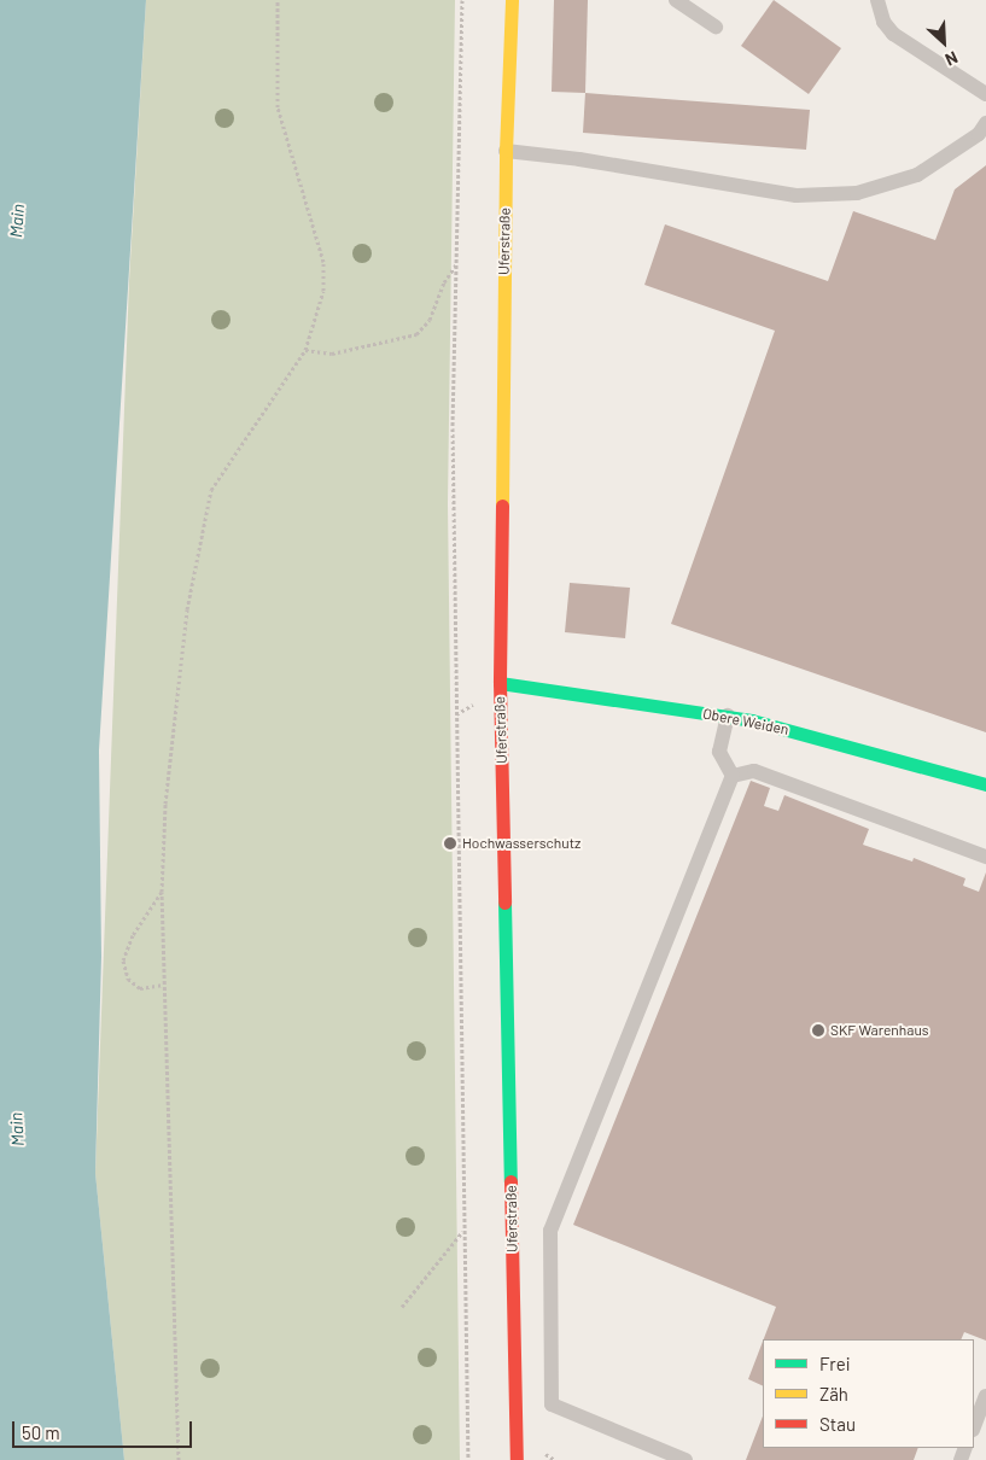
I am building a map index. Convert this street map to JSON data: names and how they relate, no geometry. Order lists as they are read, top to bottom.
{
  "streets": {
    "street": ["Uferstraße", "Obere Weiden"]
  },
  "crossings": [
    ["Uferstraße", "Obere Weiden"]
  ],
  "water": ["Main"],
  "places": ["Hochwasserschutz", "SKF Warenhaus"],
  "legend": ["Frei", "Zäh", "Stau"],
  "scale_bar": "50 m",
  "north": "bottom right"
}
